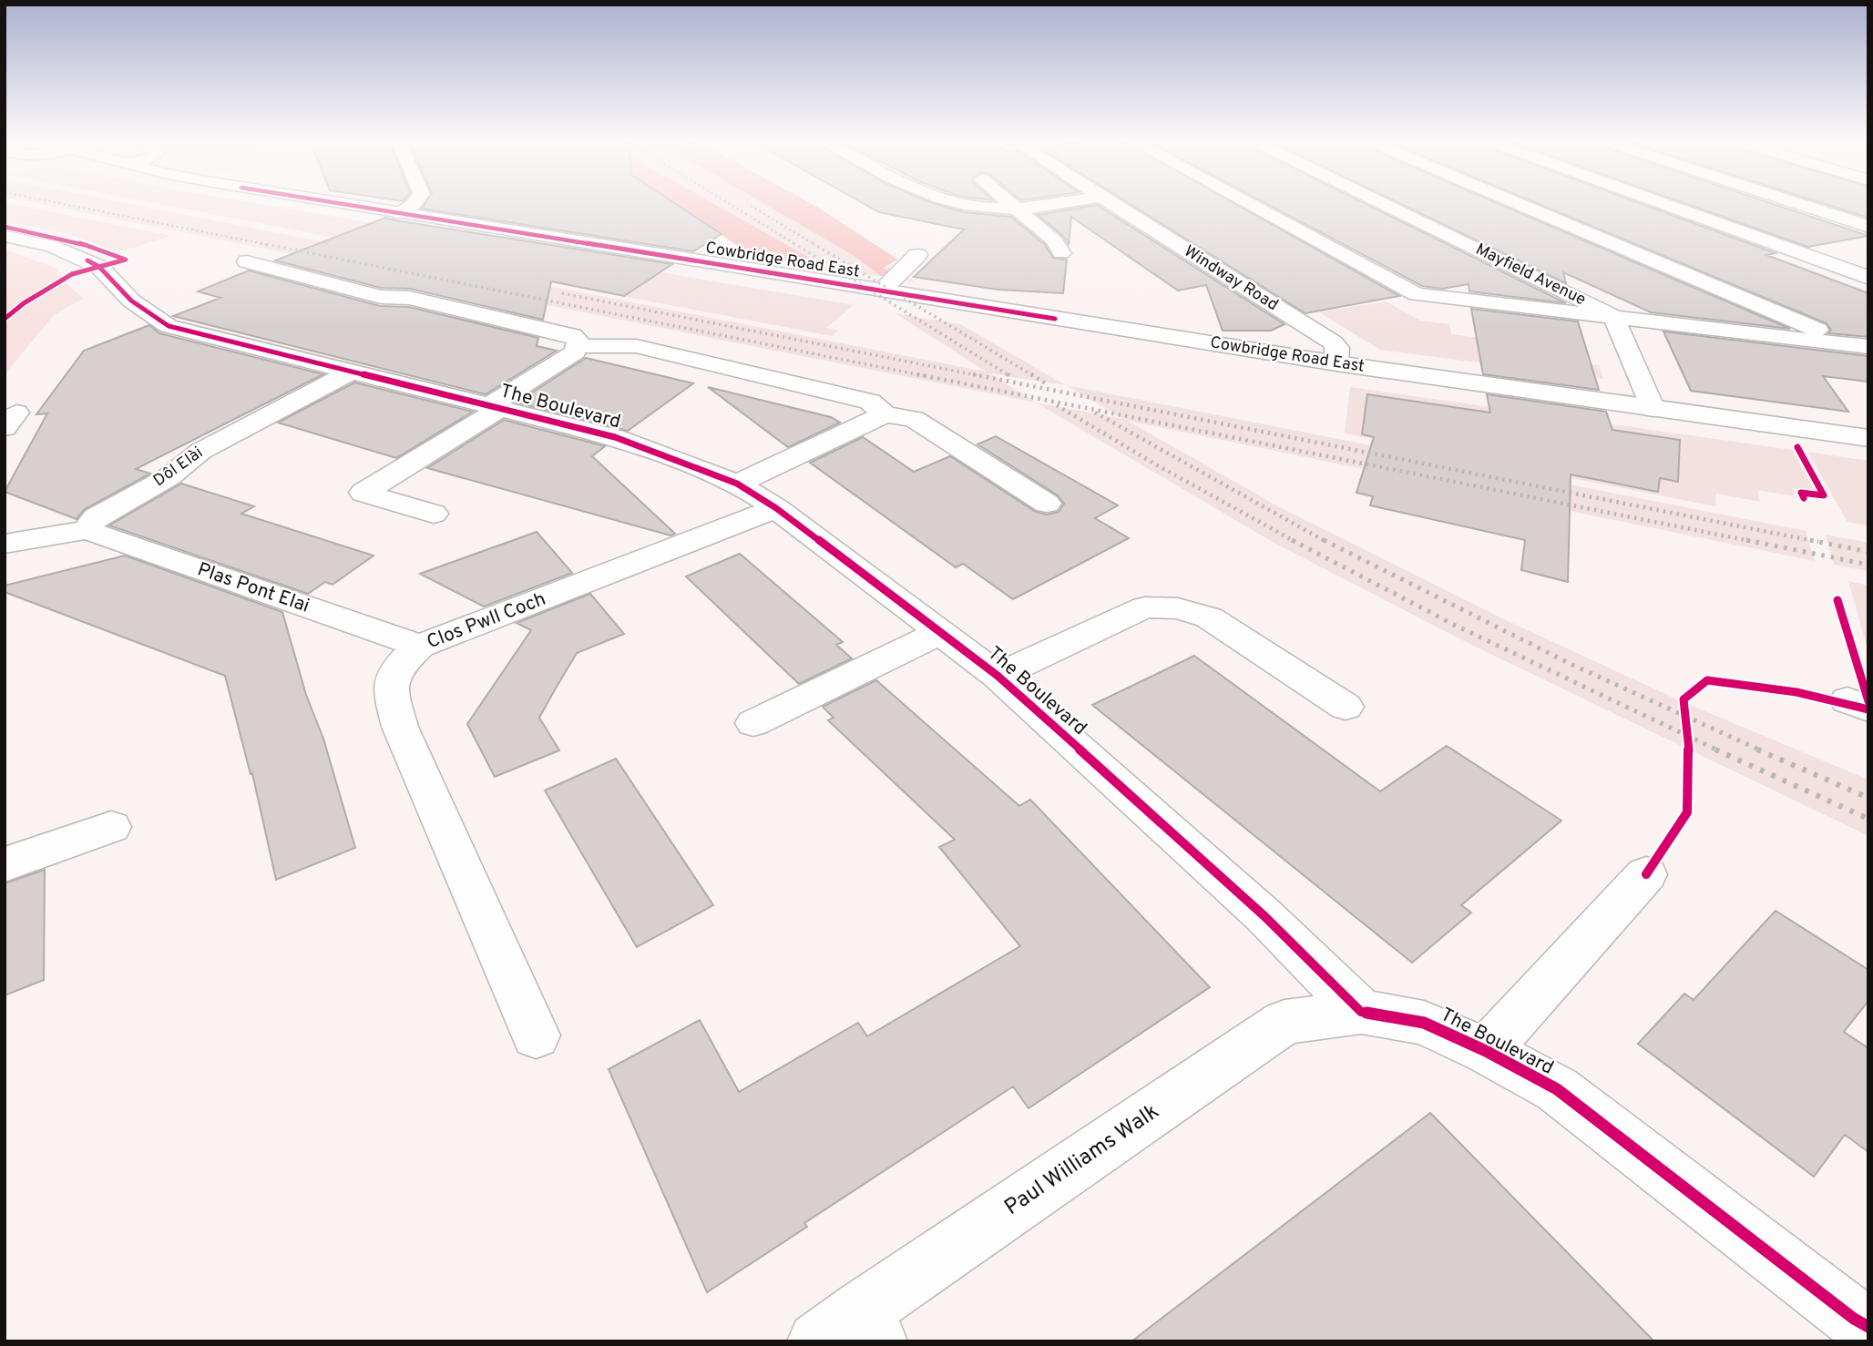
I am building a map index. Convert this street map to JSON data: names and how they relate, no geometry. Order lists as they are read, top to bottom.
{
  "streets": {
    "main road": [
      "Cowbridge Road East",
      "Mayfield Avenue",
      "Windway Road",
      "The Boulevard",
      "Dôl Elài",
      "Plas Pont Elai",
      "Clos Pwll Coch",
      "Paul Williams Walk"
    ]
  },
  "crossings": [
    ["Cowbridge Road East", "Windway Road"],
    ["The Boulevard", "Dôl Elài"],
    ["The Boulevard", "Clos Pwll Coch"],
    ["The Boulevard", "Paul Williams Walk"],
    ["Dôl Elài", "Plas Pont Elai"],
    ["Plas Pont Elai", "Clos Pwll Coch"]
  ]
}
